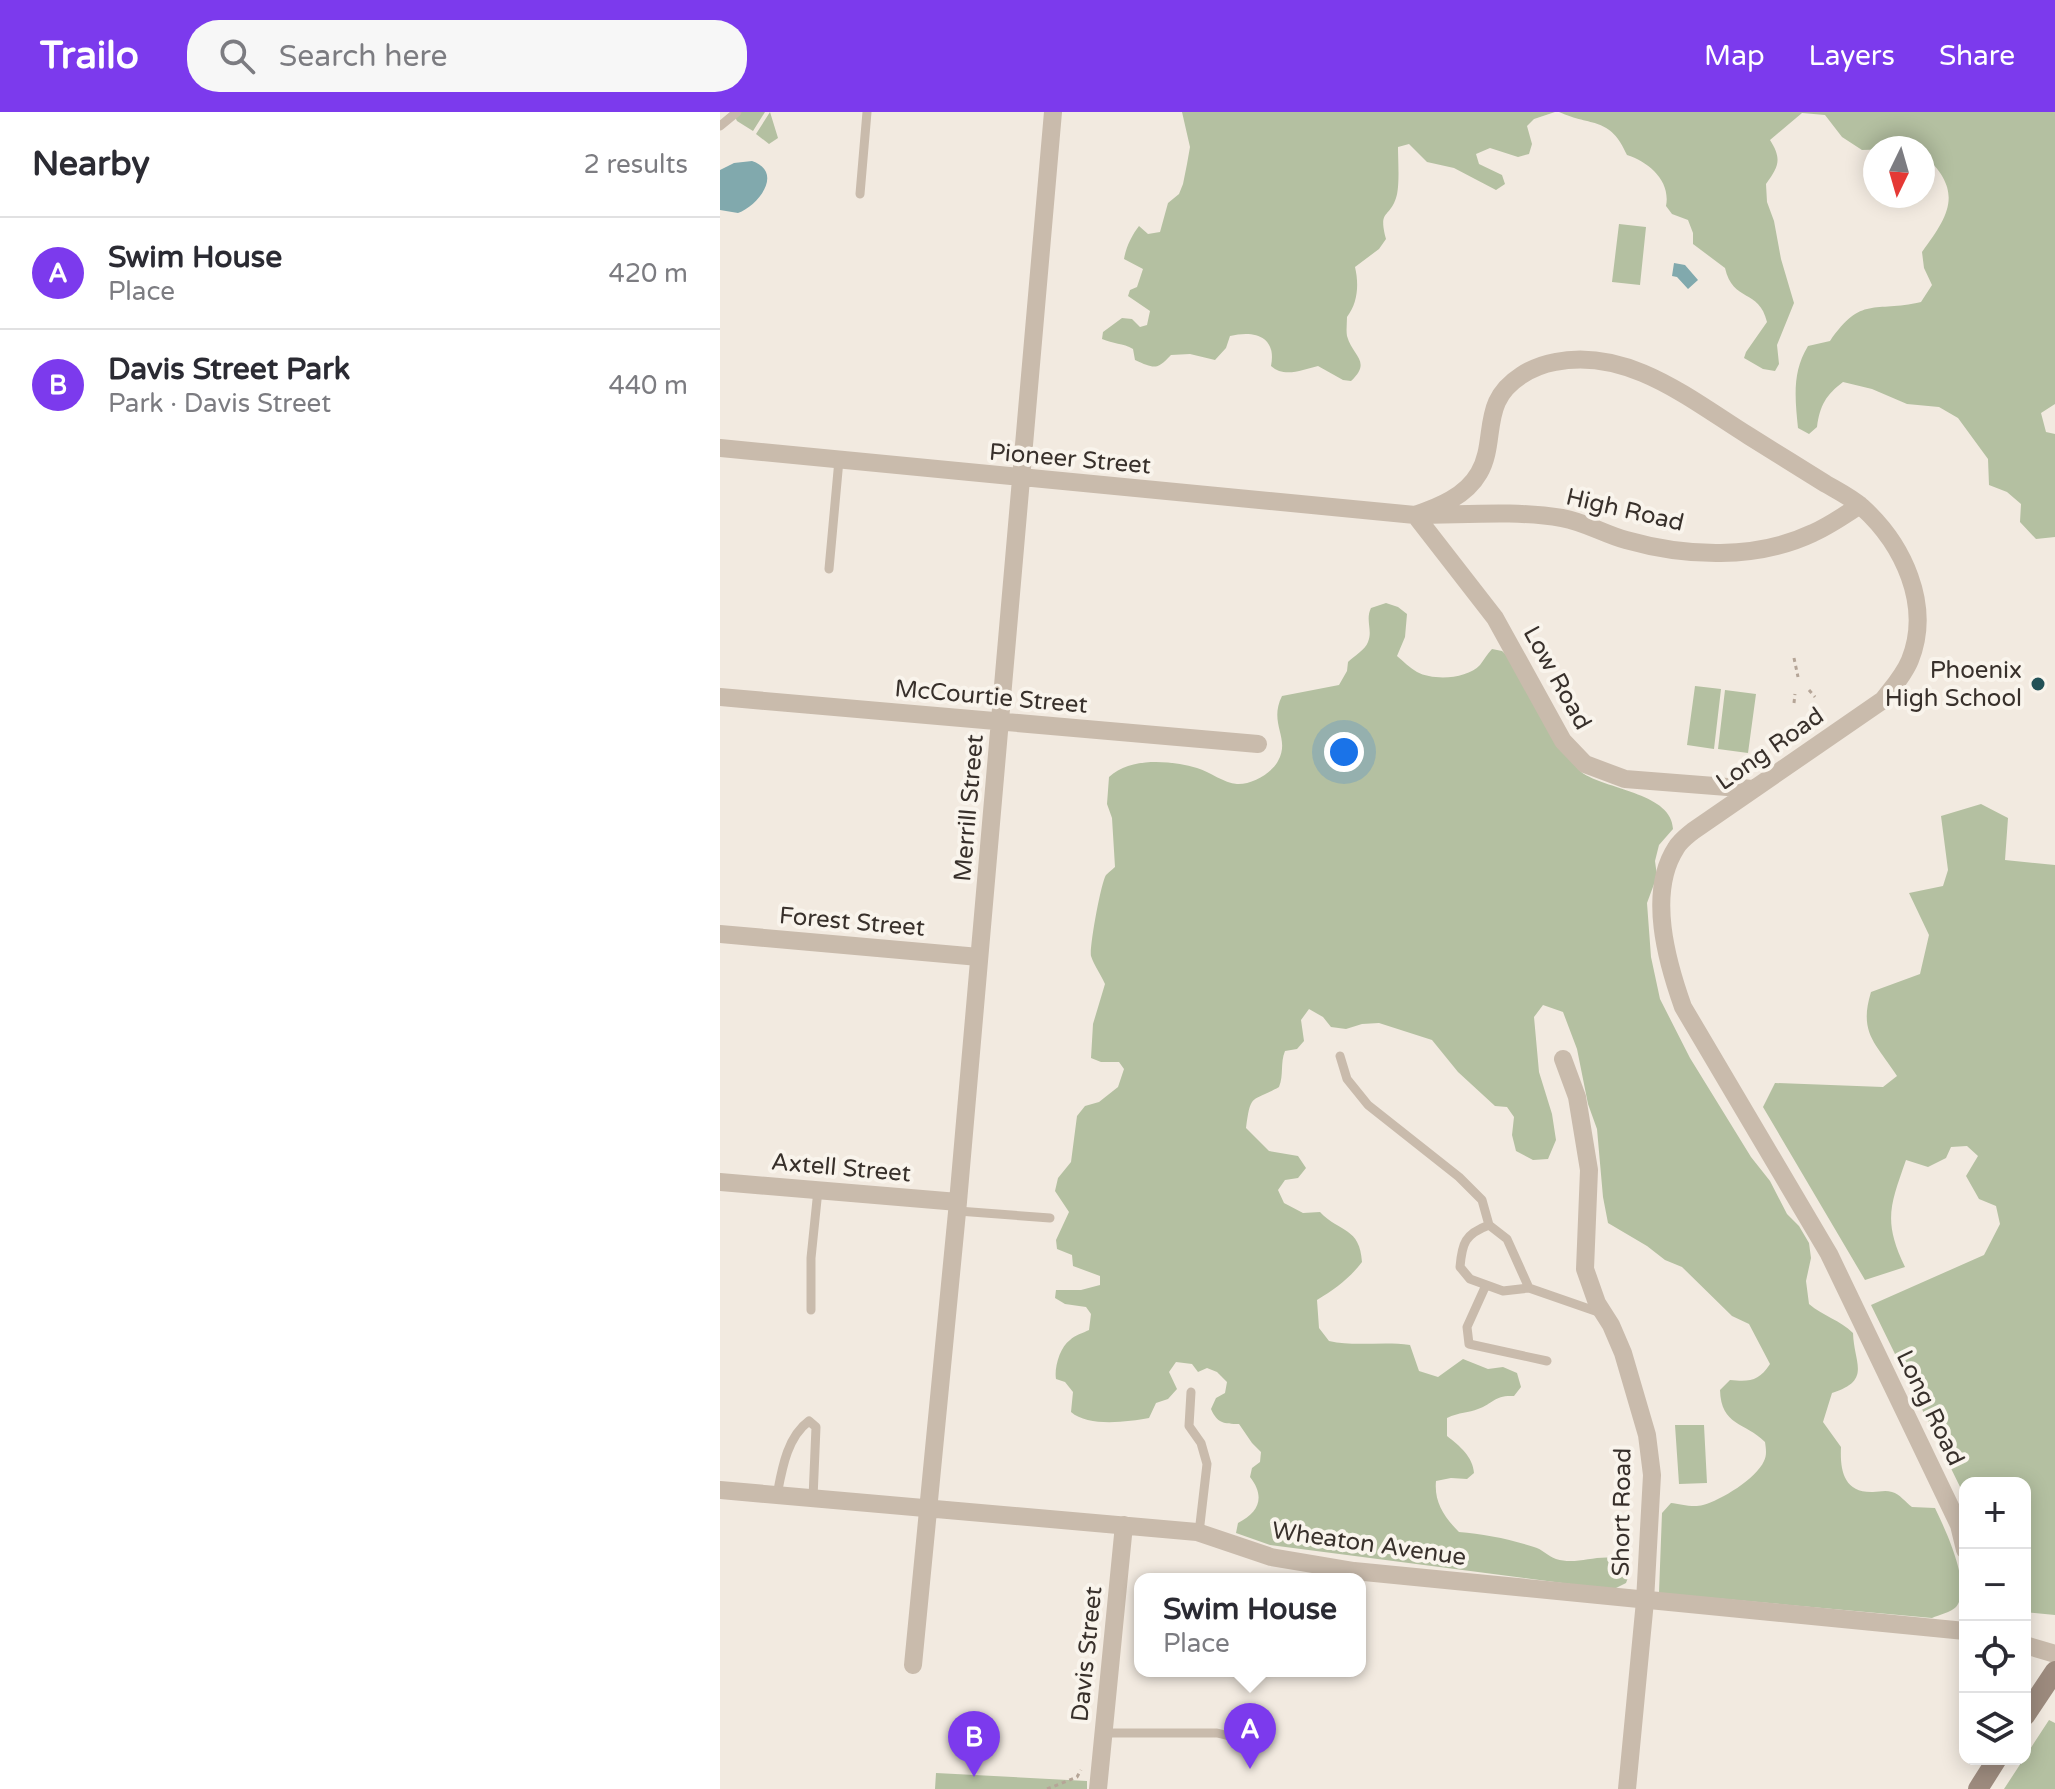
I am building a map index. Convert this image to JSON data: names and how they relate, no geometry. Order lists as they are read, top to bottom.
{
  "streets": {
    "street": [
      "Pioneer Street",
      "High Road",
      "Low Road",
      "McCourtie Street",
      "Long Road",
      "Merrill Street",
      "Forest Street",
      "Axtell Street",
      "Short Road",
      "Wheaton Avenue",
      "Davis Street"
    ]
  },
  "crossings": [
    ["Pioneer Street", "High Road"],
    ["Pioneer Street", "Low Road"],
    ["Pioneer Street", "Long Road"],
    ["Pioneer Street", "Merrill Street"],
    ["High Road", "Low Road"],
    ["High Road", "Long Road"],
    ["Low Road", "Long Road"],
    ["McCourtie Street", "Merrill Street"],
    ["Merrill Street", "Forest Street"],
    ["Merrill Street", "Axtell Street"],
    ["Merrill Street", "Wheaton Avenue"],
    ["Short Road", "Wheaton Avenue"],
    ["Wheaton Avenue", "Davis Street"]
  ],
  "places": ["Phoenix High School"],
  "north": "bottom",
  "page": {
    "header": "Trailo",
    "search": "Search here",
    "nav": ["Map", "Layers", "Share"],
    "heading": ["Nearby", "2 results"],
    "list": [
      {
        "mark": "A",
        "name": "Swim House",
        "note": "Place",
        "value": "420 m"
      },
      {
        "mark": "B",
        "name": "Davis Street Park",
        "note": "Park · Davis Street",
        "value": "440 m"
      }
    ],
    "map_buttons": ["+", "−"],
    "popup": ["Swim House", "Place"],
    "pins": ["A", "B"]
  }
}
